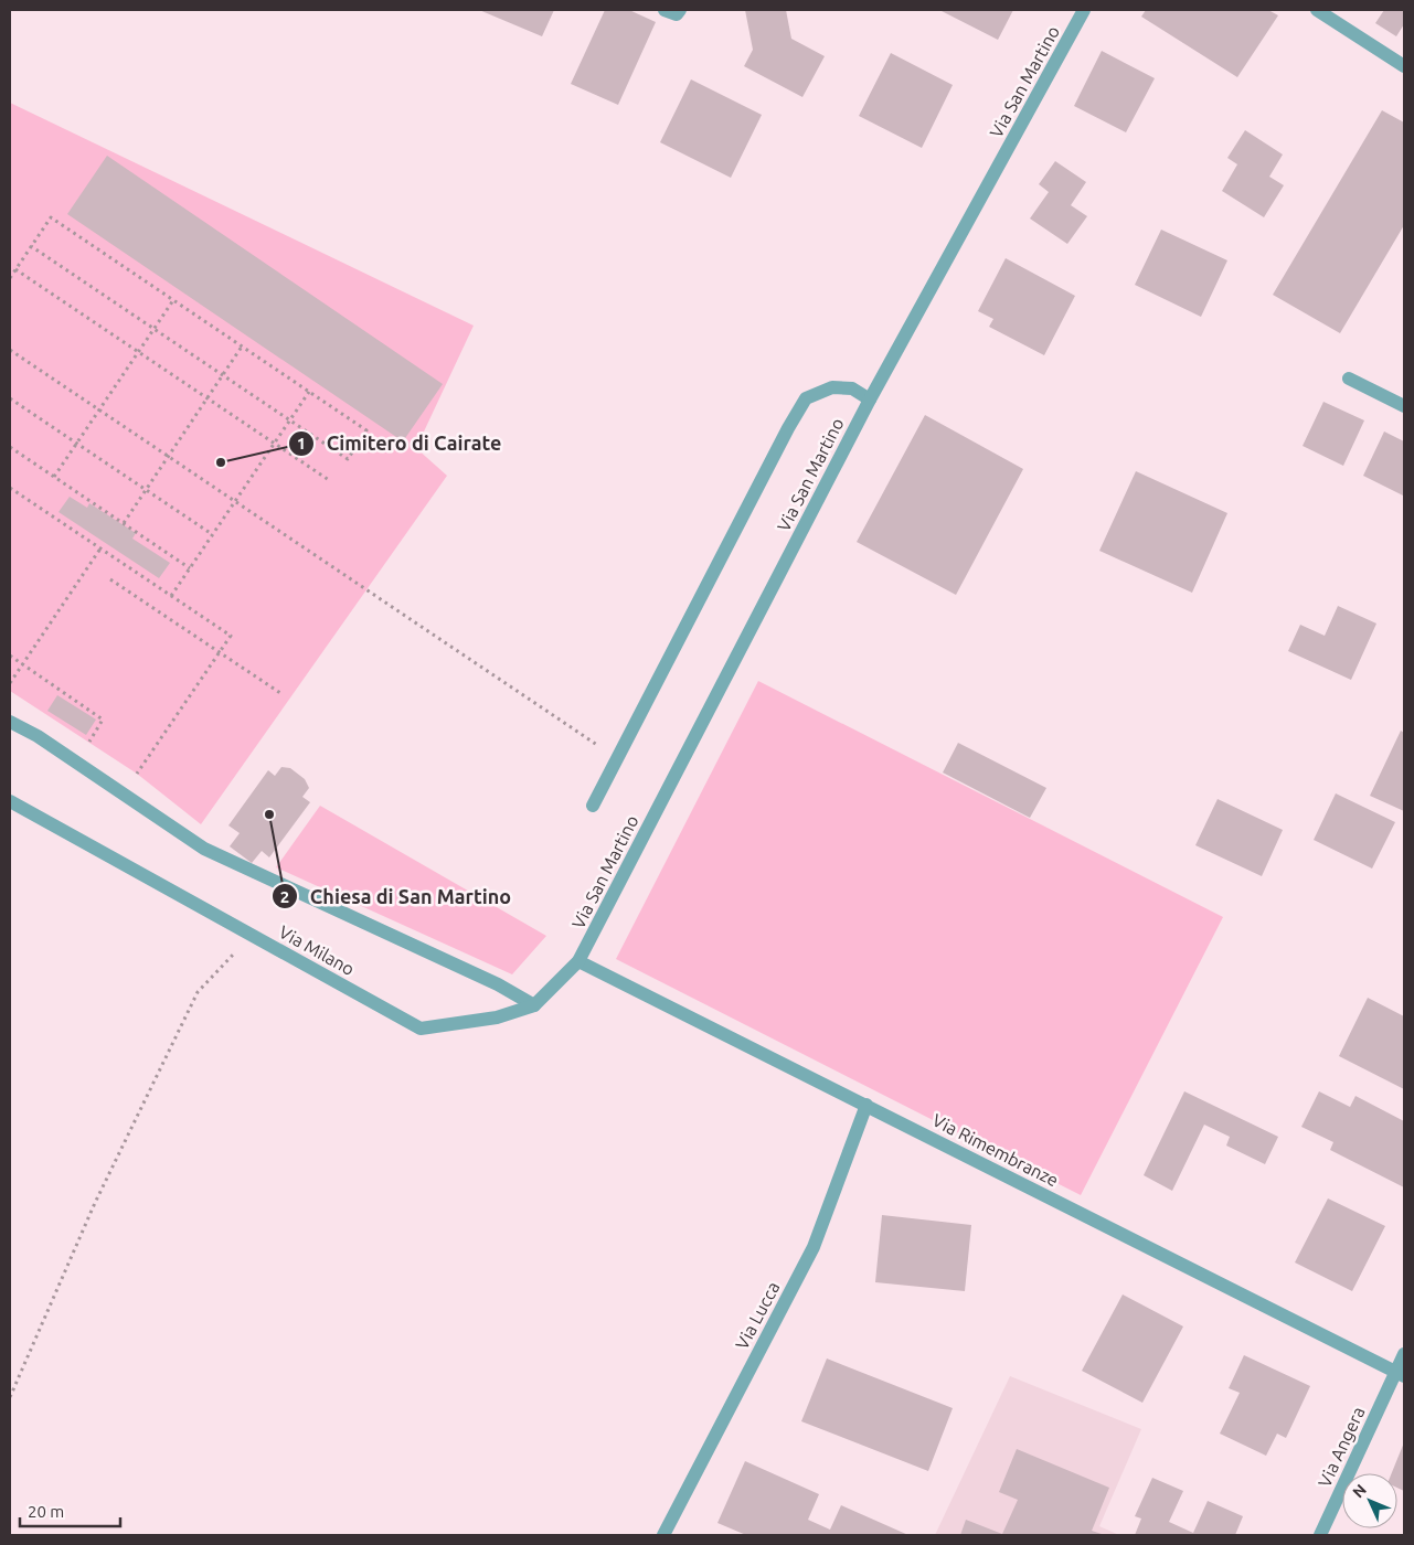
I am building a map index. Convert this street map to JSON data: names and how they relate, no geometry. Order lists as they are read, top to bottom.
{
  "streets": {
    "street": [
      "Via San Martino",
      "Via Milano",
      "Via Rimembranze",
      "Via Lucca",
      "Via Angera"
    ]
  },
  "crossings": [
    ["Via San Martino", "Via Milano"],
    ["Via San Martino", "Via Rimembranze"],
    ["Via Milano", "Via Rimembranze"],
    ["Via Rimembranze", "Via Lucca"],
    ["Via Rimembranze", "Via Angera"]
  ],
  "places": ["Cimitero di Cairate", "Chiesa di San Martino"],
  "scale_bar": "20 m",
  "north": "top left"
}
